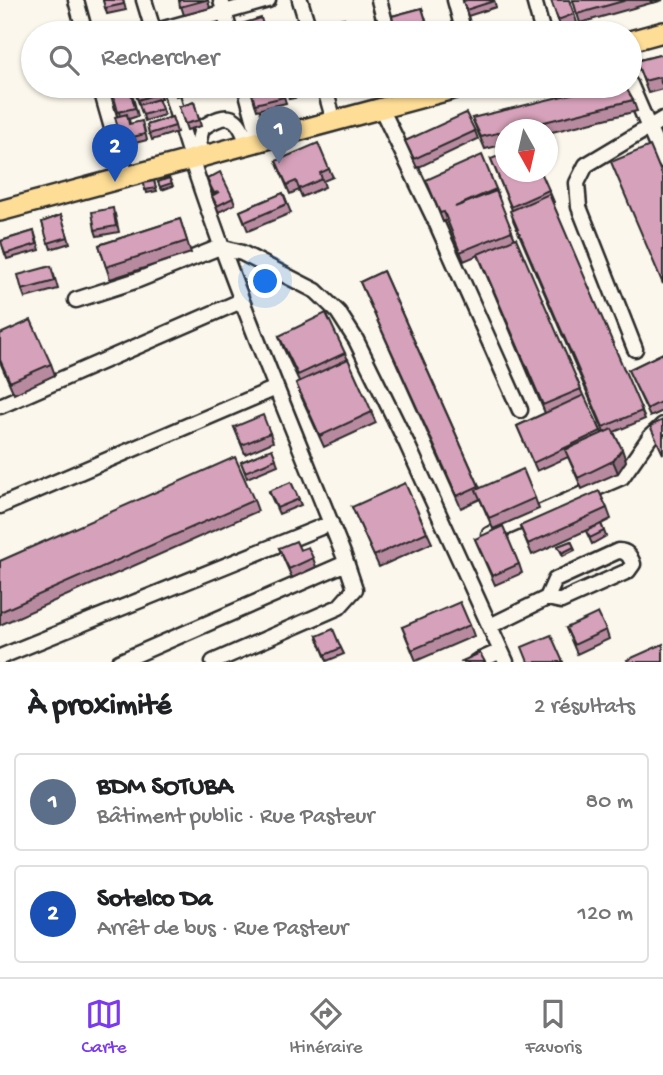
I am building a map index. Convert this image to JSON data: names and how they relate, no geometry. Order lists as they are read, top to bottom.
{
  "north": "bottom",
  "page": {
    "search": "Rechercher",
    "pins": ["1", "2"],
    "heading": ["À proximité", "2 résultats"],
    "list": [
      {
        "mark": "1",
        "name": "BDM SOTUBA",
        "note": "Bâtiment public · Rue Pasteur",
        "value": "80 m"
      },
      {
        "mark": "2",
        "name": "Sotelco Da",
        "note": "Arrêt de bus · Rue Pasteur",
        "value": "120 m"
      }
    ],
    "nav": ["Carte", "Itinéraire", "Favoris"]
  }
}
